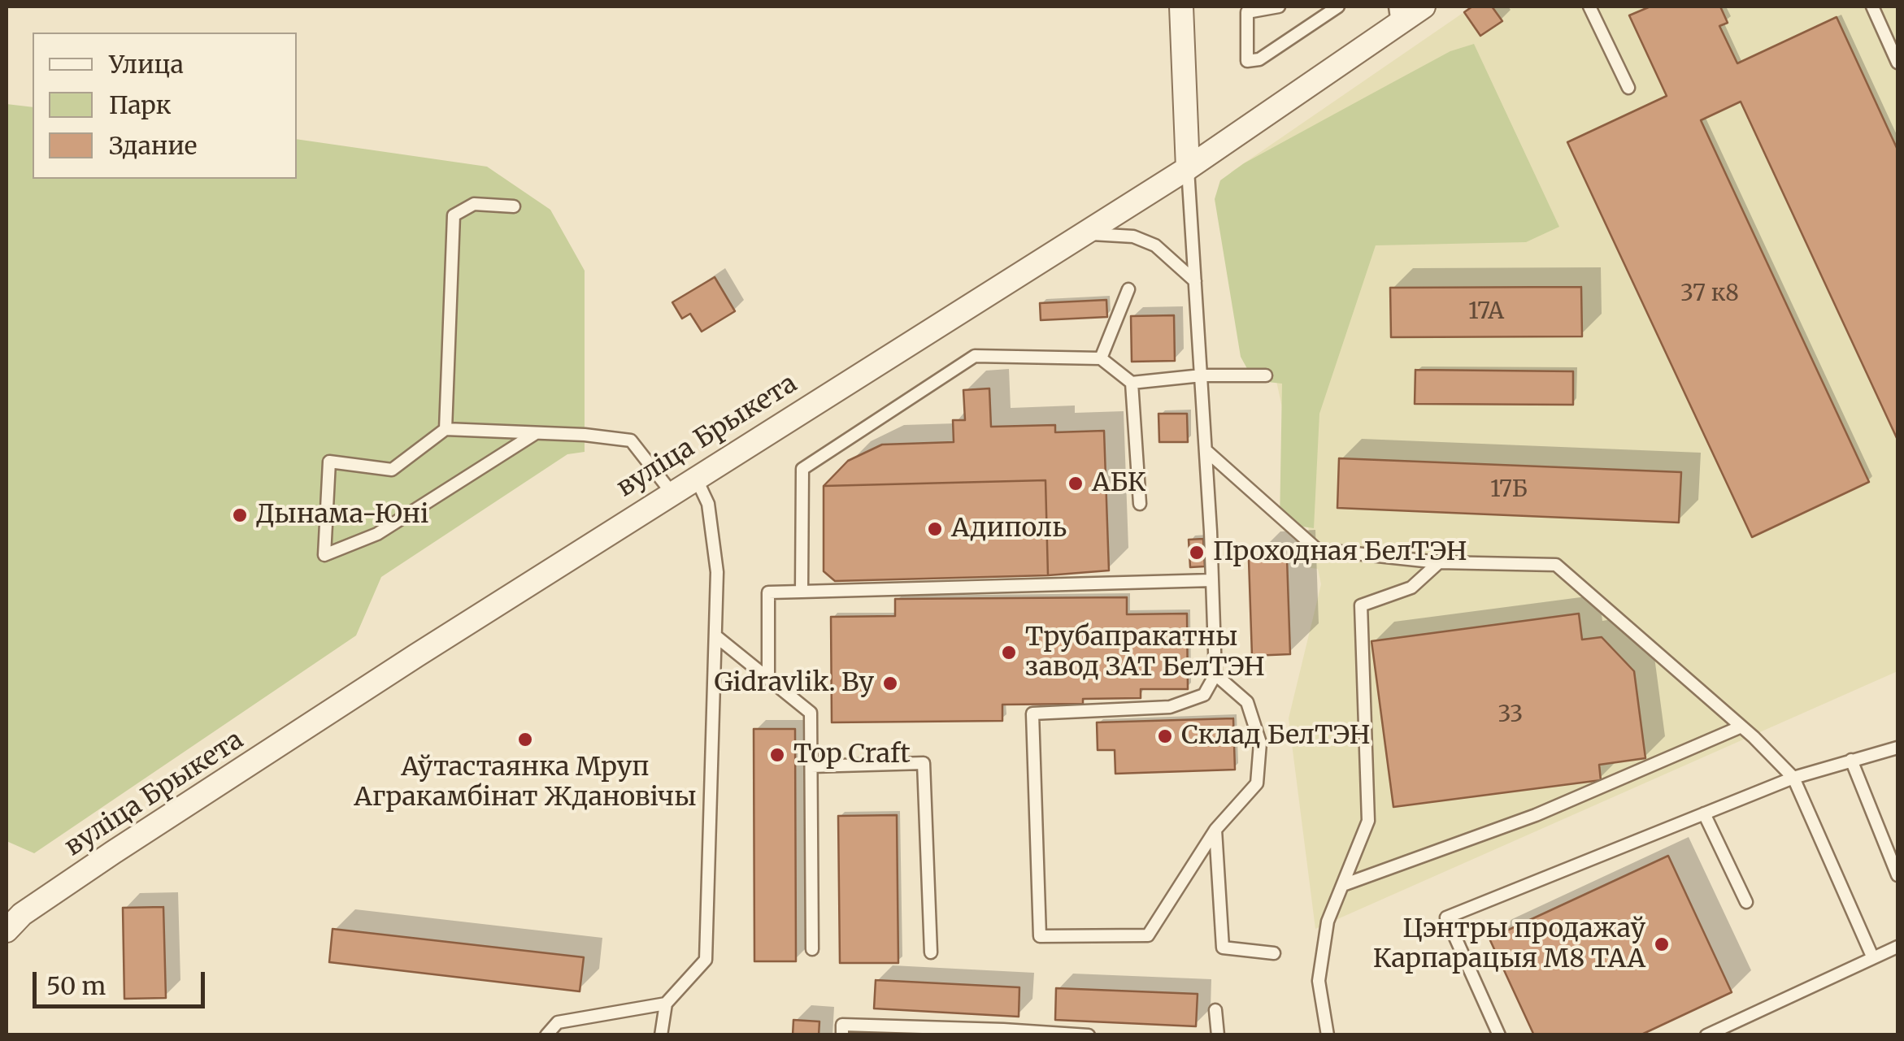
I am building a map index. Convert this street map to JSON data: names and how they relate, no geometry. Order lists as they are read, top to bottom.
{
  "streets": {
    "street": ["вуліца Брыкета"]
  },
  "places": [
    "АБК",
    "Дынама-Юні",
    "Адиполь",
    "Проходная БелТЭН",
    "Трубапракатны завод ЗАТ БелТЭН",
    "Gidravlik. By",
    "Склад БелТЭН",
    "Аўтастаянка Мруп Агракамбінат Ждановічы",
    "Top Craft",
    "Цэнтры продажаў Карпарацыя М8 ТАА"
  ],
  "house_numbers": [
    "37 к8",
    "17А",
    "17Б",
    "33"
  ],
  "legend": ["Улица", "Парк", "Здание"],
  "scale_bar": "50 m"
}
